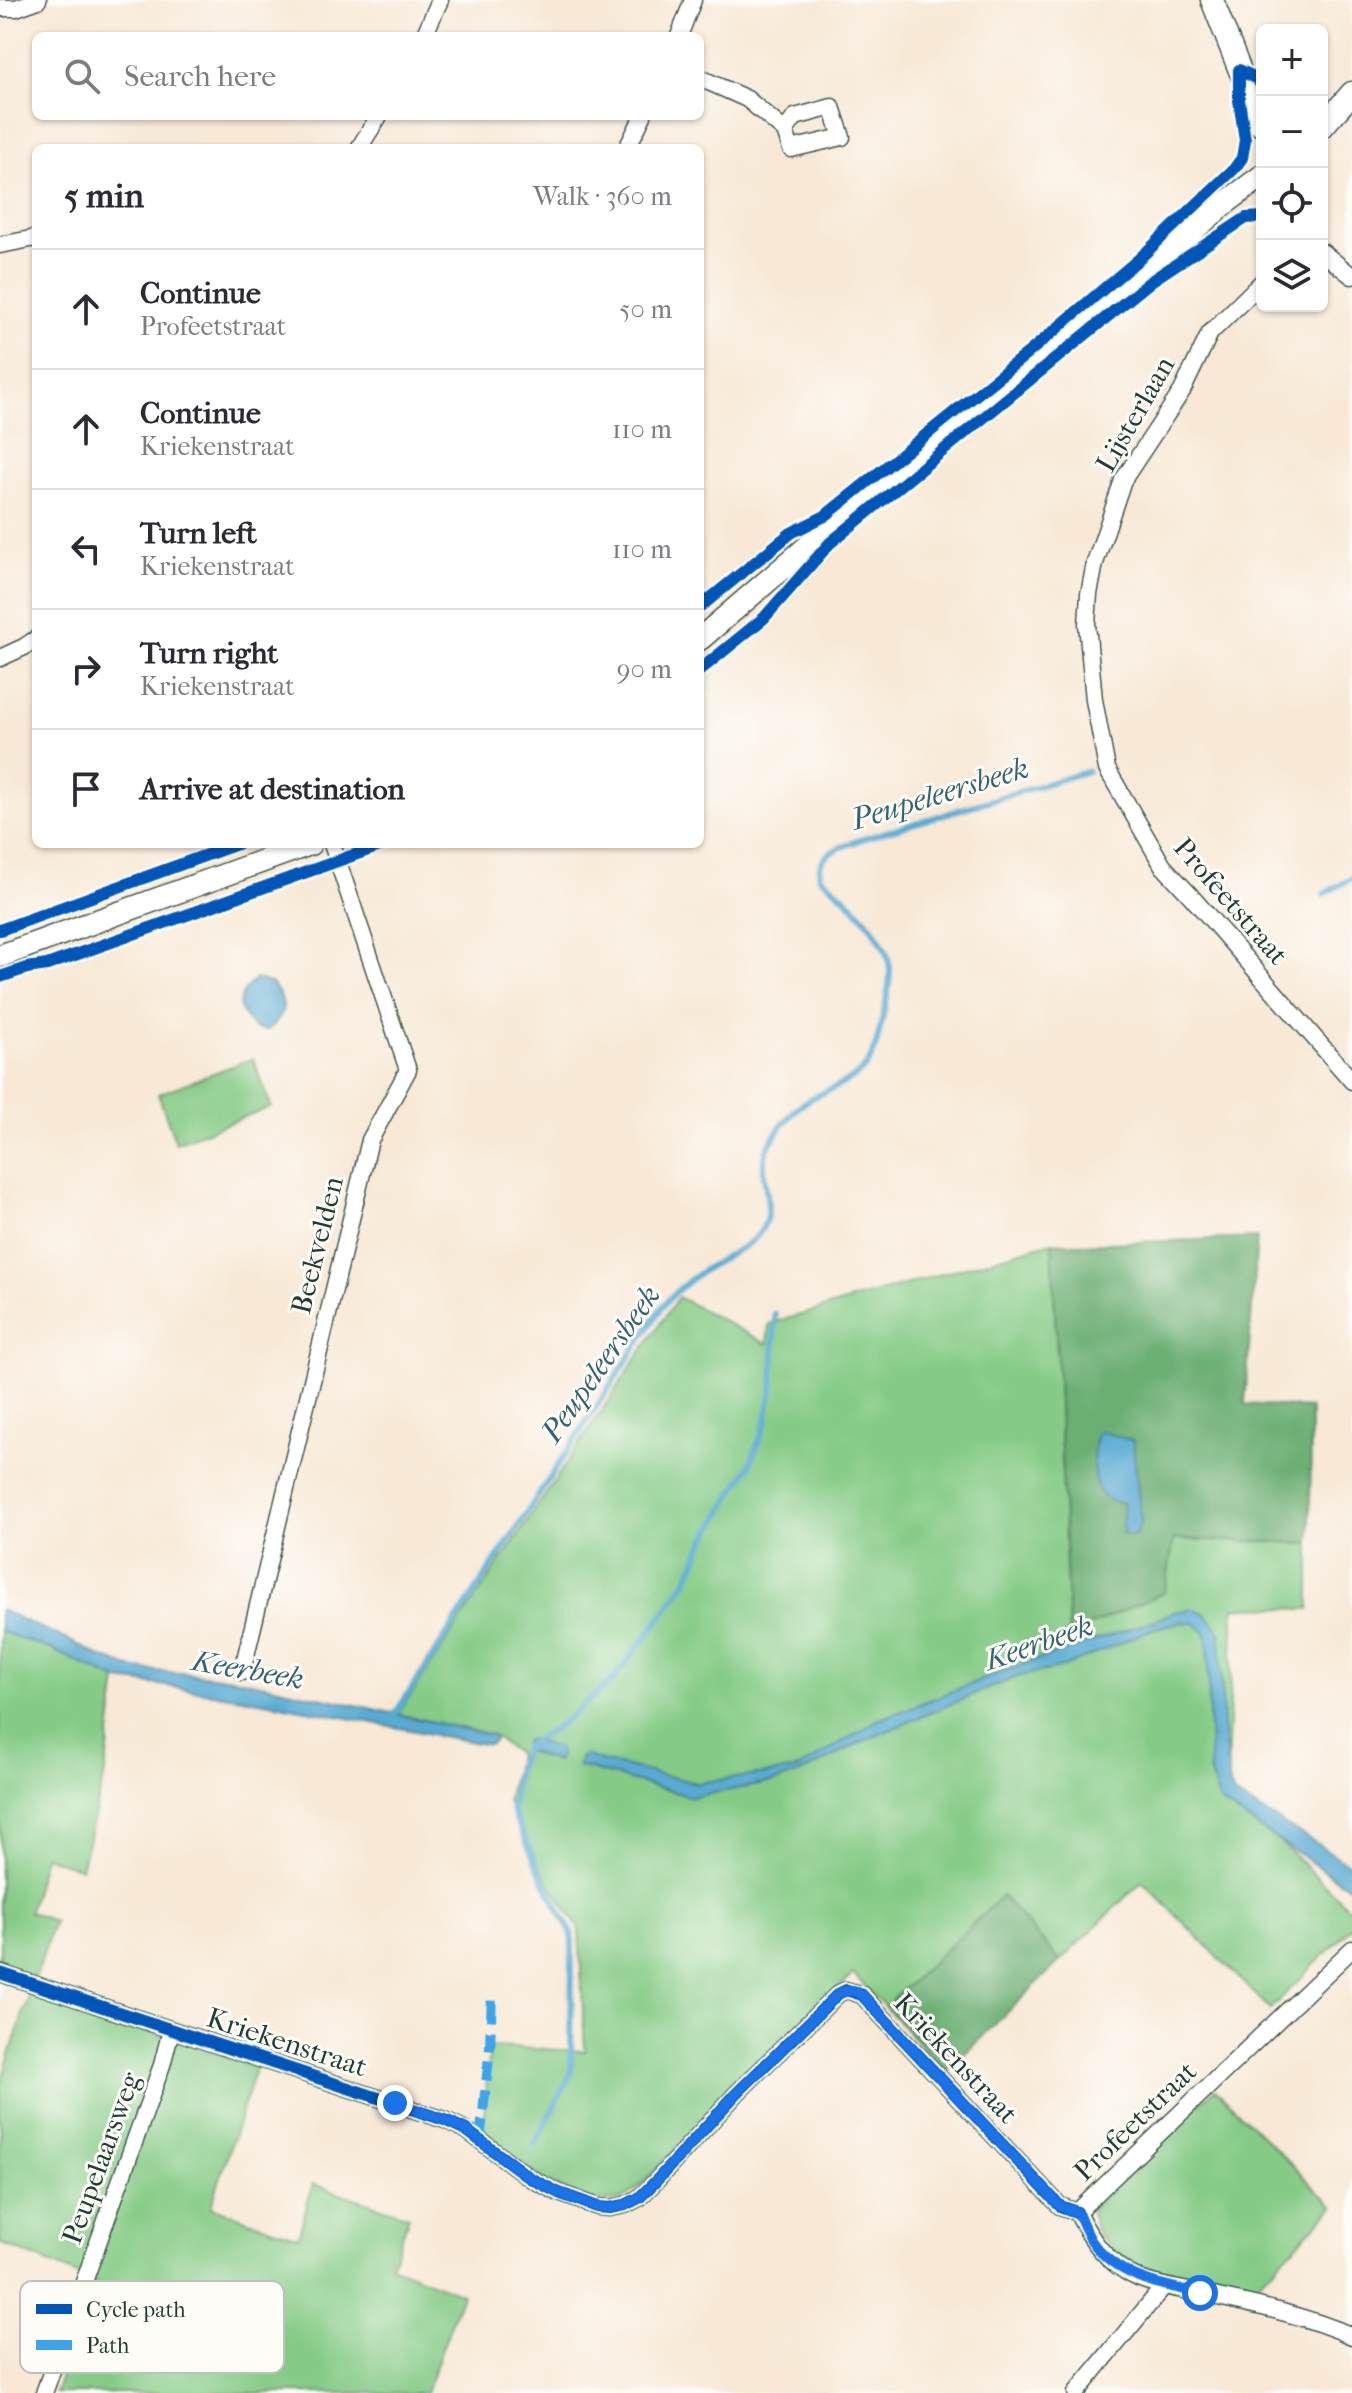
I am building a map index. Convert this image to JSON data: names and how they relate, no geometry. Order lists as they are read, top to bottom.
{
  "streets": {
    "street": [
      "Lijsterlaan",
      "Profeetstraat",
      "Beekvelden",
      "Kriekenstraat",
      "Peupelaarsweg"
    ]
  },
  "crossings": [
    ["Lijsterlaan", "Profeetstraat"],
    ["Profeetstraat", "Kriekenstraat"],
    ["Kriekenstraat", "Peupelaarsweg"]
  ],
  "water": ["Peupeleersbeek", "Keerbeek"],
  "legend": ["Cycle path", "Path"],
  "page": {
    "map_buttons": ["+", "−"],
    "search": "Search here",
    "heading": ["5 min", "Walk · 360 m"],
    "list": [
      ["Continue", "Profeetstraat", "50 m"],
      ["Continue", "Kriekenstraat", "110 m"],
      ["Turn left", "Kriekenstraat", "110 m"],
      ["Turn right", "Kriekenstraat", "90 m"],
      "Arrive at destination"
    ]
  }
}
